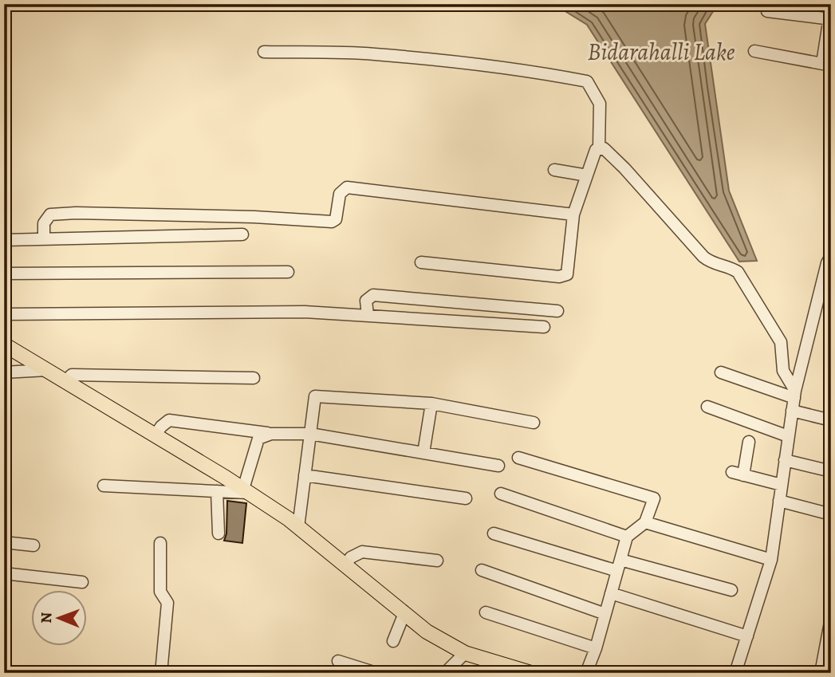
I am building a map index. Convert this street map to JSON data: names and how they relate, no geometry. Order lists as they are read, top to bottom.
{
  "water": ["Bidarahalli Lake"],
  "north": "left"
}
